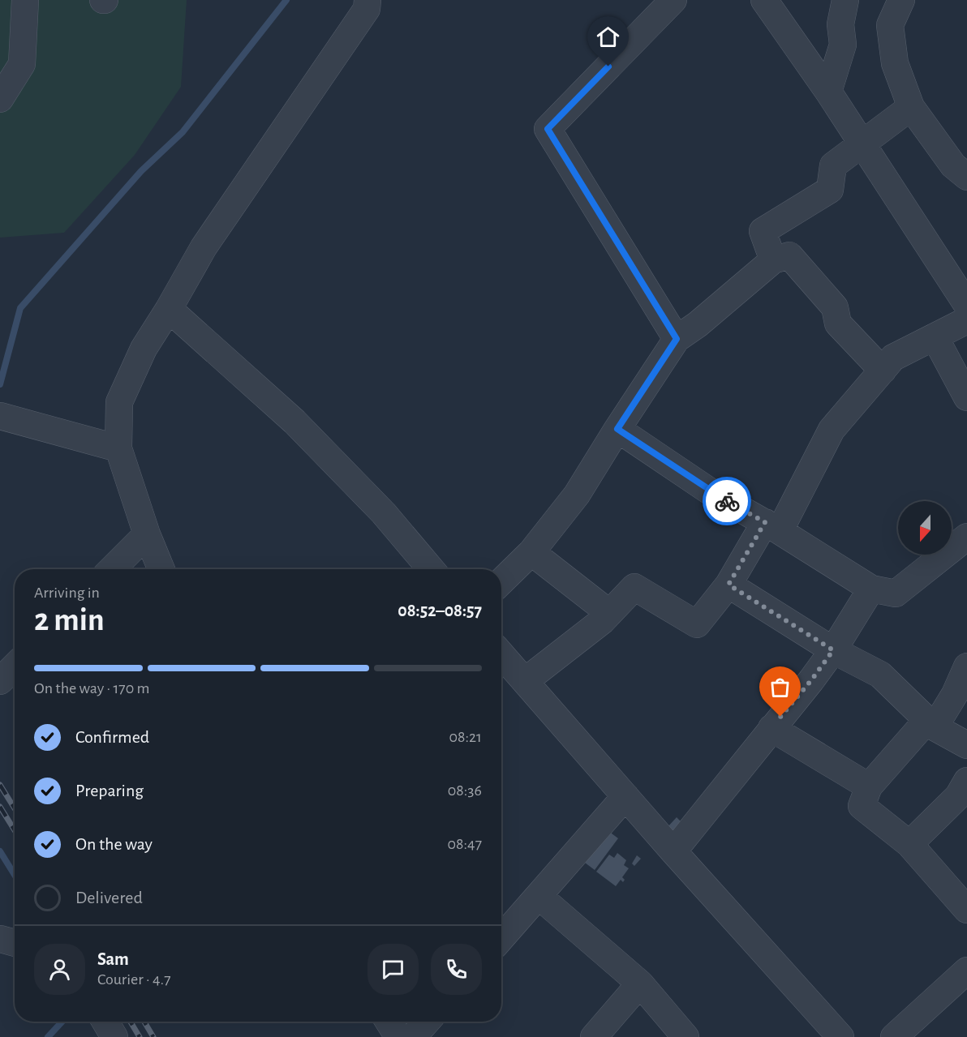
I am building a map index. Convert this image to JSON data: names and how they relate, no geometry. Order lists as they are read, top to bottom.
{
  "north": "bottom",
  "page": {
    "heading": ["2 min", "Arriving in", "08:52–08:57"],
    "panel": ["Sam", "Courier · 4.7"],
    "bar": "On the way · 170 m",
    "list": [
      ["Confirmed", "08:21"],
      ["Preparing", "08:36"],
      ["On the way", "08:47"],
      "Delivered"
    ]
  }
}
